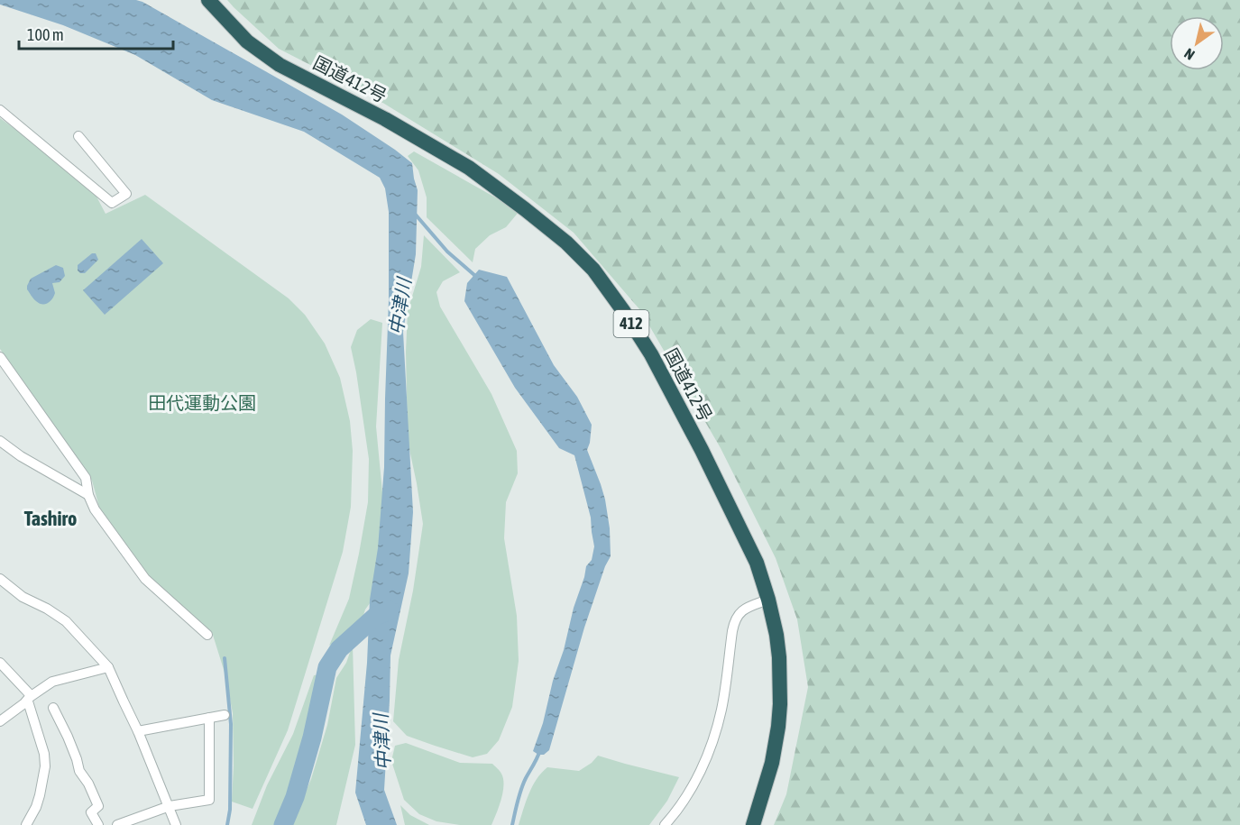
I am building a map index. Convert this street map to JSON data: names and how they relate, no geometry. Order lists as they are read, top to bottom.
{
  "streets": {
    "highway": ["国道412号", "412"]
  },
  "districts": ["Tashiro"],
  "water": ["中津川"],
  "parks": ["田代運動公園"],
  "scale_bar": "100 m",
  "north": "bottom left"
}
